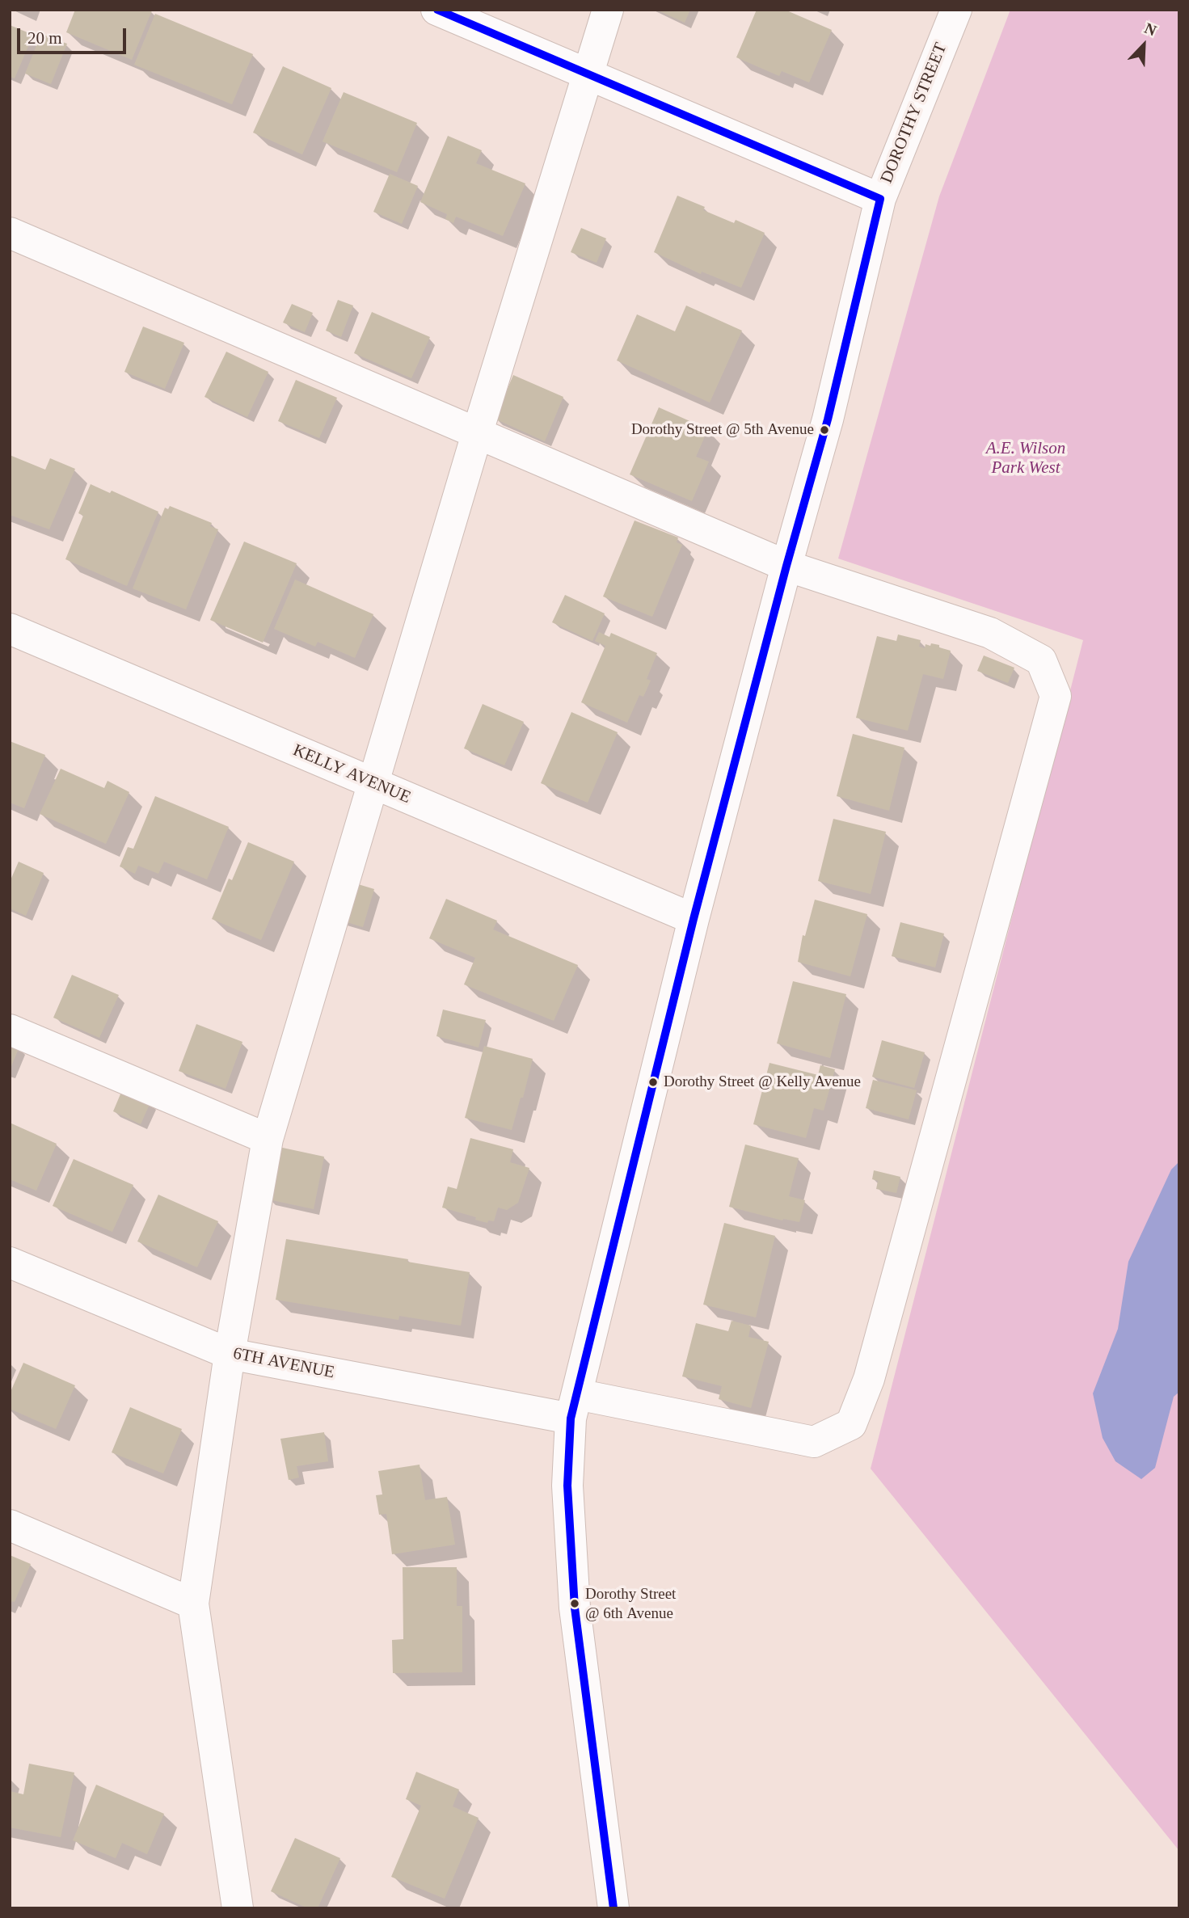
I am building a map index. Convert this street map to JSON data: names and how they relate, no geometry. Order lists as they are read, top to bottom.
{
  "streets": {
    "street": ["DOROTHY STREET", "KELLY AVENUE", "6TH AVENUE"]
  },
  "crossings": [
    ["DOROTHY STREET", "KELLY AVENUE"],
    ["DOROTHY STREET", "6TH AVENUE"]
  ],
  "parks": ["A.E. Wilson Park West"],
  "places": ["Dorothy Street @ 5th Avenue", "Dorothy Street @ Kelly Avenue", "Dorothy Street @ 6th Avenue"],
  "scale_bar": "20 m",
  "north": "top right"
}
